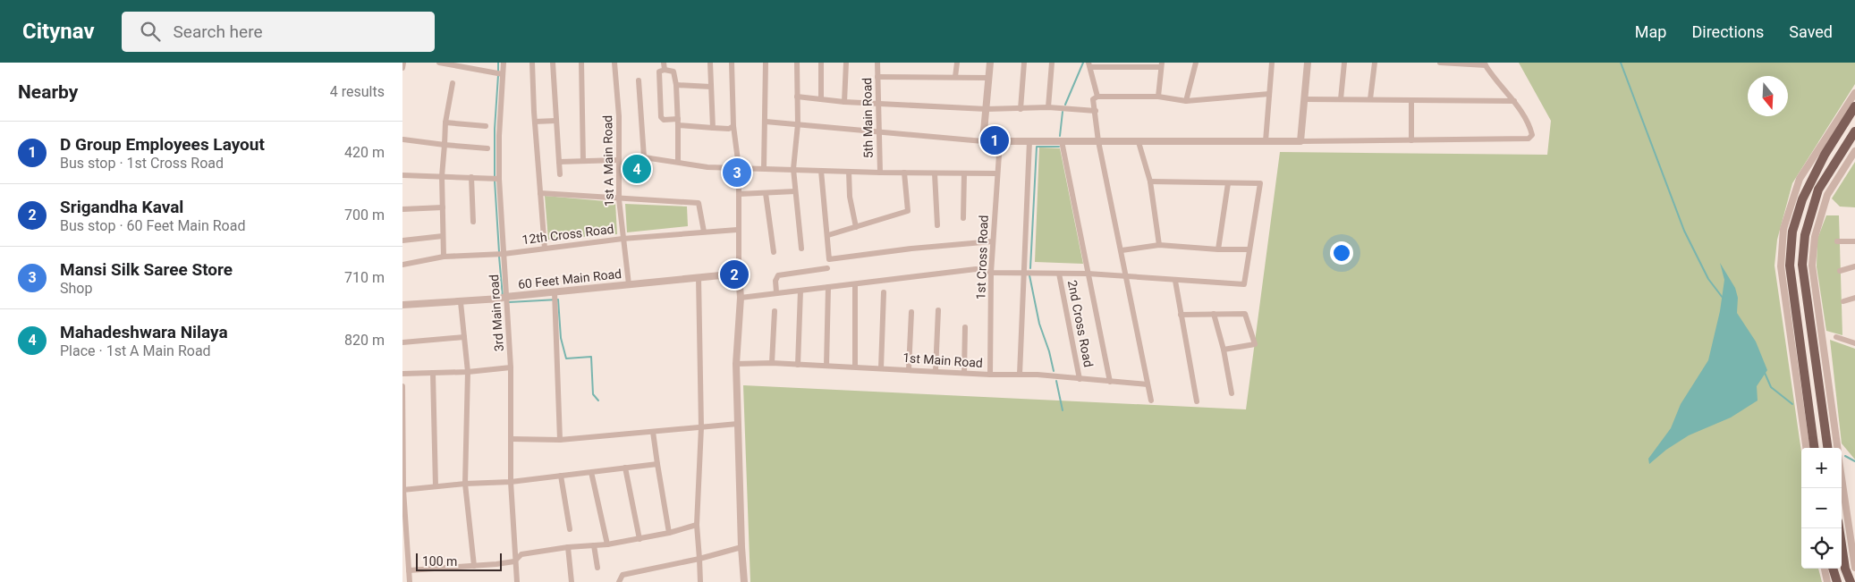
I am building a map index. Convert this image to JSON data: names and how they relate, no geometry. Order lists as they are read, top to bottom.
{
  "streets": {
    "street": [
      "5th Main Road",
      "1st A Main Road",
      "12th Cross Road",
      "1st Cross Road",
      "60 Feet Main Road",
      "3rd Main road",
      "2nd Cross Road",
      "1st Main Road"
    ]
  },
  "crossings": [
    ["1st A Main Road", "12th Cross Road"],
    ["1st A Main Road", "60 Feet Main Road"],
    ["12th Cross Road", "3rd Main road"],
    ["1st Cross Road", "1st Main Road"],
    ["60 Feet Main Road", "3rd Main road"],
    ["2nd Cross Road", "1st Main Road"]
  ],
  "scale_bar": "100 m",
  "north": "bottom",
  "page": {
    "header": "Citynav",
    "search": "Search here",
    "nav": ["Map", "Directions", "Saved"],
    "heading": ["Nearby", "4 results"],
    "list": [
      {
        "mark": "1",
        "name": "D Group Employees Layout",
        "note": "Bus stop · 1st Cross Road",
        "value": "420 m"
      },
      {
        "mark": "2",
        "name": "Srigandha Kaval",
        "note": "Bus stop · 60 Feet Main Road",
        "value": "700 m"
      },
      {
        "mark": "3",
        "name": "Mansi Silk Saree Store",
        "note": "Shop",
        "value": "710 m"
      },
      {
        "mark": "4",
        "name": "Mahadeshwara Nilaya",
        "note": "Place · 1st A Main Road",
        "value": "820 m"
      }
    ],
    "pins": [
      "1",
      "4",
      "3",
      "2"
    ],
    "map_buttons": ["+", "−"],
    "scale": "100 m"
  }
}
